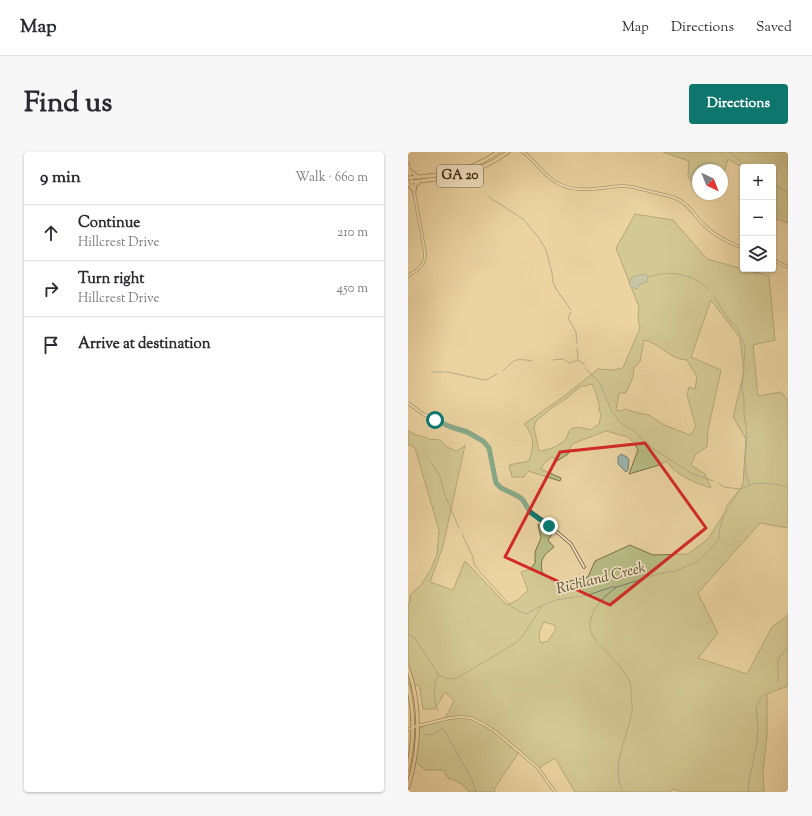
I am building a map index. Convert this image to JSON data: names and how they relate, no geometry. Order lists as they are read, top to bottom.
{
  "streets": {
    "main road": ["GA 20"]
  },
  "water": ["Richland Creek"],
  "north": "bottom right",
  "page": {
    "header": "Map",
    "nav": ["Map", "Directions", "Saved"],
    "title": "Find us",
    "buttons": "Directions",
    "heading": ["9 min", "Walk · 660 m"],
    "map_buttons": ["+", "−"],
    "list": [
      ["Continue", "Hillcrest Drive", "210 m"],
      ["Turn right", "Hillcrest Drive", "450 m"],
      "Arrive at destination"
    ]
  }
}
